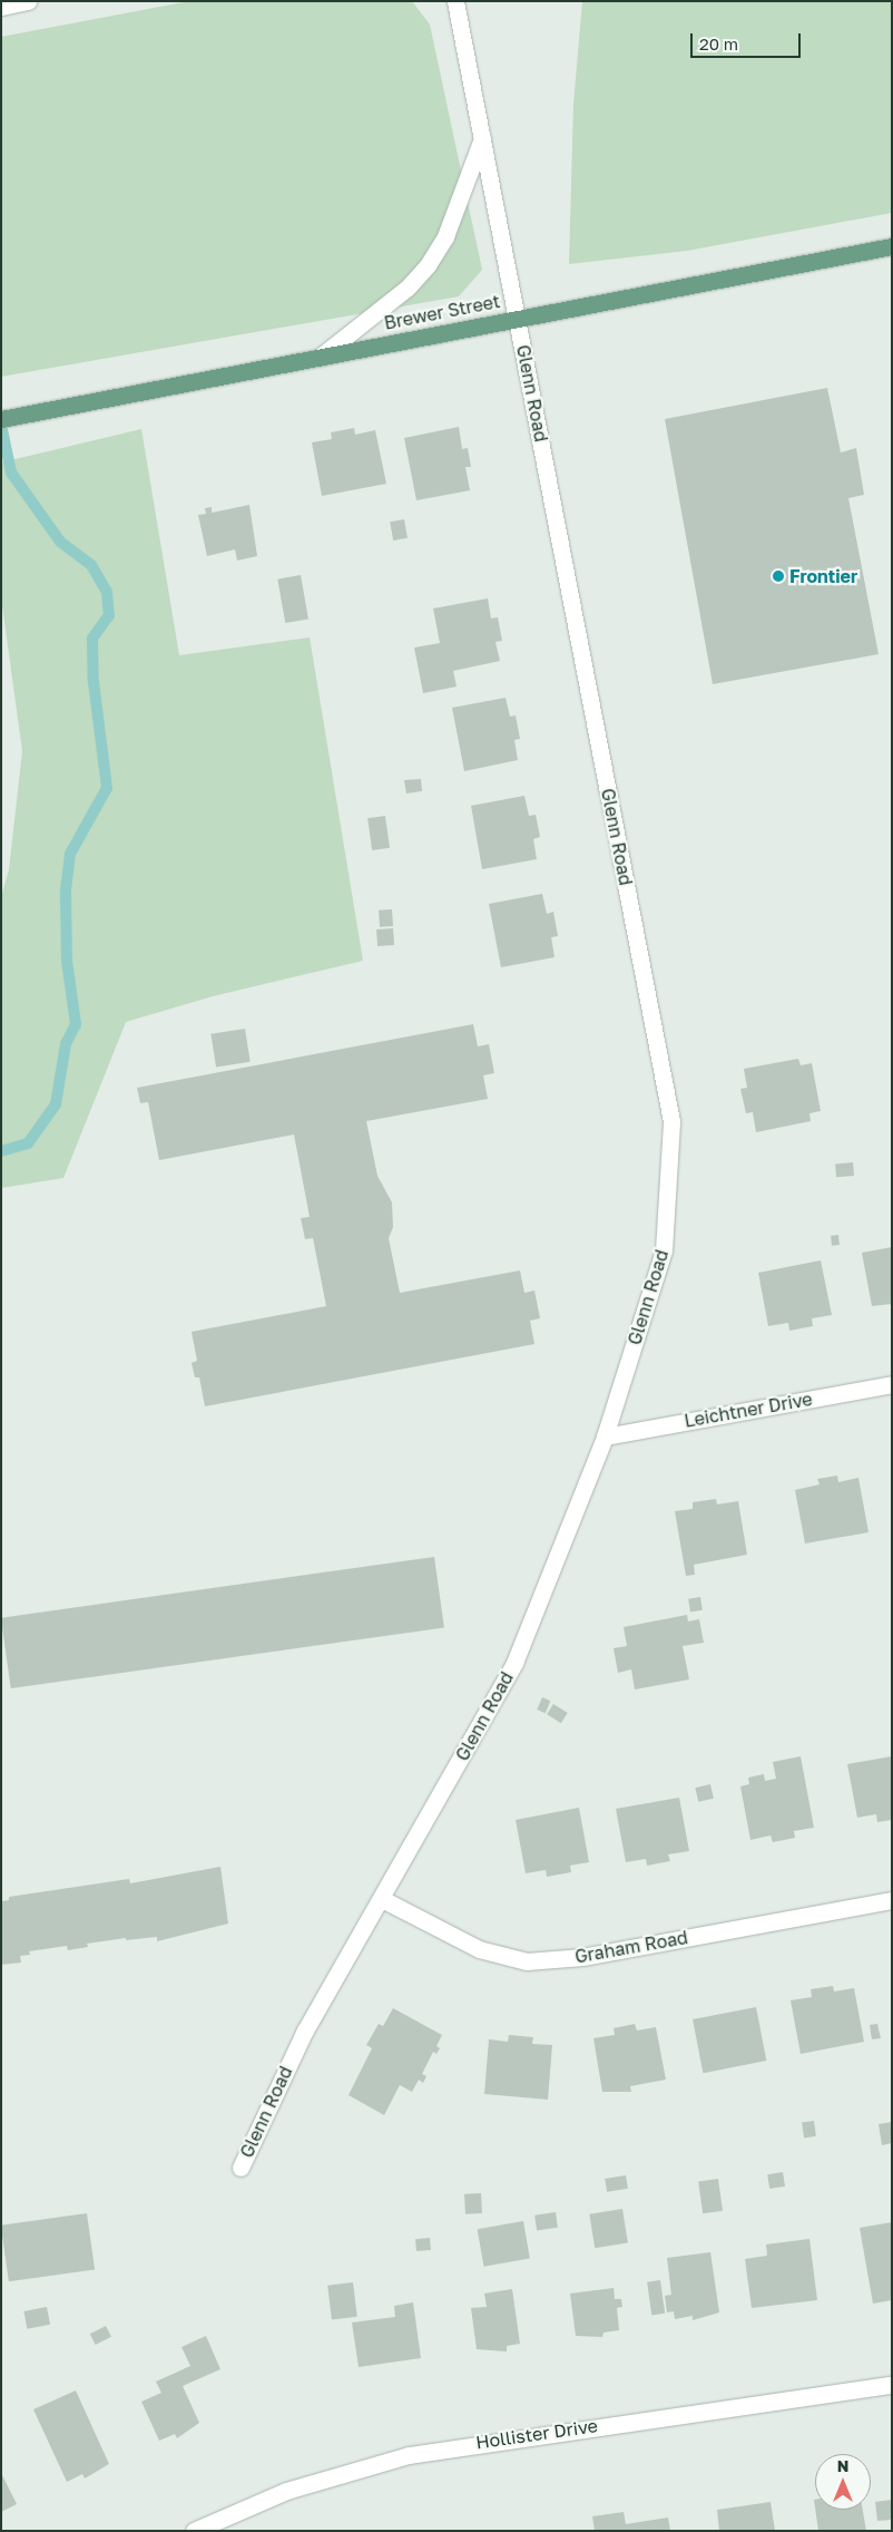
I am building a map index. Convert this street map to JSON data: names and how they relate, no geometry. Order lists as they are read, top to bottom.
{
  "streets": {
    "main road": ["Brewer Street"],
    "street": [
      "Glenn Road",
      "Leichtner Drive",
      "Graham Road",
      "Hollister Drive"
    ]
  },
  "crossings": [
    ["Brewer Street", "Glenn Road"],
    ["Glenn Road", "Leichtner Drive"],
    ["Glenn Road", "Graham Road"]
  ],
  "places": ["Frontier"],
  "scale_bar": "20 m",
  "north": "top"
}
